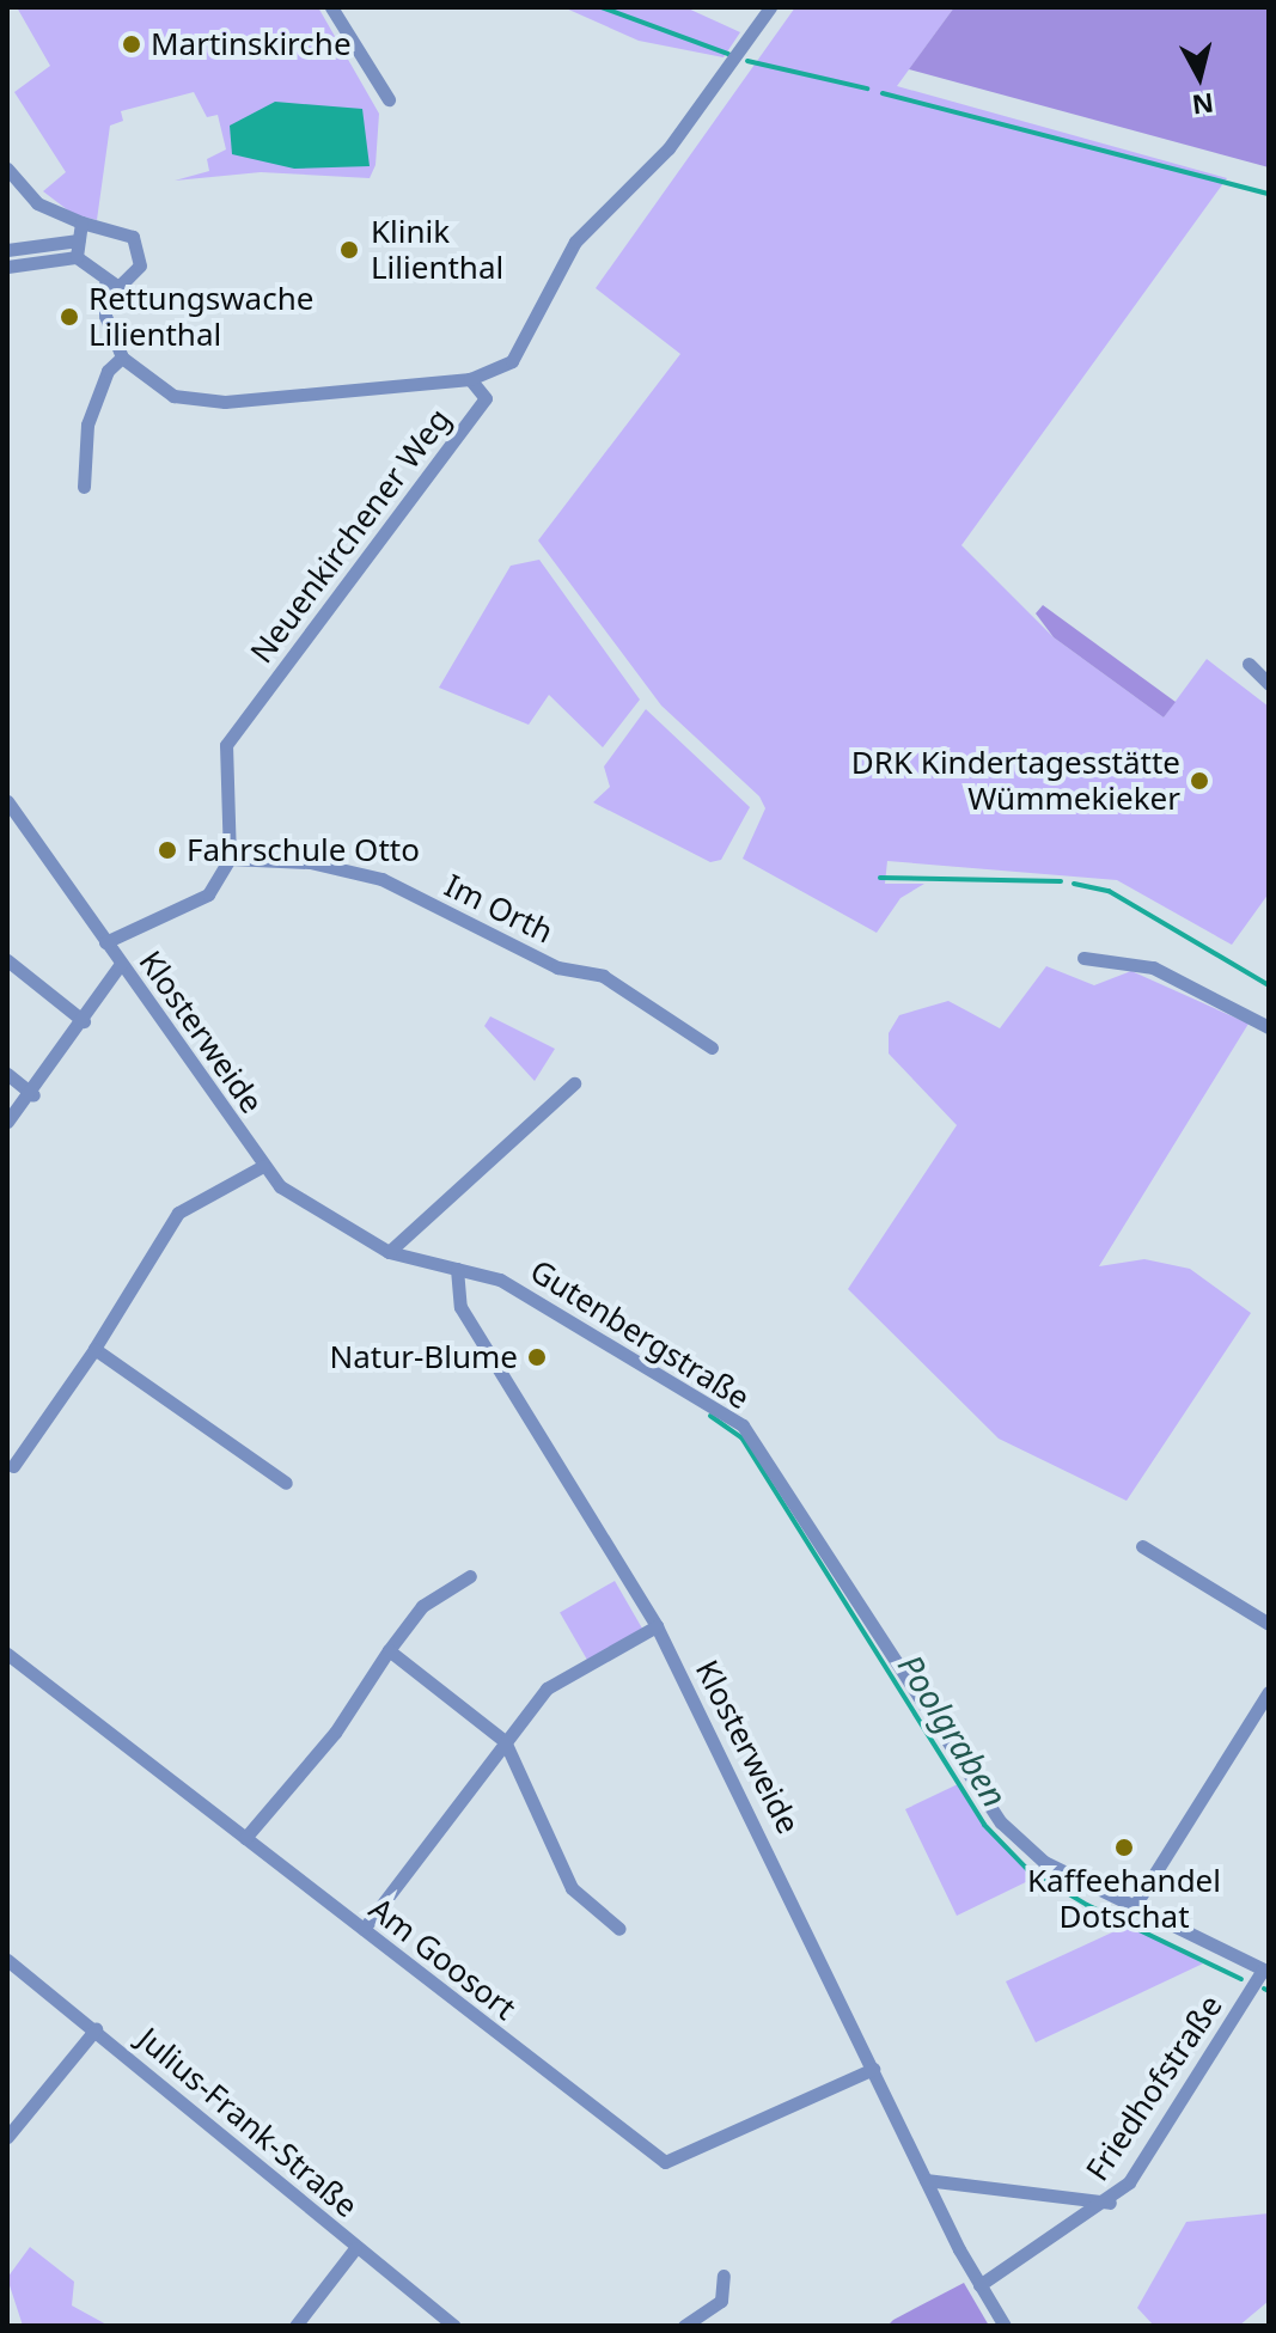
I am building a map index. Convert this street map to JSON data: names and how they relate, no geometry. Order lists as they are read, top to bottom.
{
  "streets": {
    "street": [
      "Neuenkirchener Weg",
      "Im Orth",
      "Klosterweide",
      "Gutenbergstraße",
      "Am Goosort",
      "Friedhofstraße",
      "Julius-Frank-Straße"
    ]
  },
  "crossings": [
    ["Neuenkirchener Weg", "Im Orth"],
    ["Klosterweide", "Gutenbergstraße"],
    ["Klosterweide", "Am Goosort"],
    ["Klosterweide", "Friedhofstraße"],
    ["Gutenbergstraße", "Friedhofstraße"]
  ],
  "water": ["Poolgraben"],
  "places": [
    "Martinskirche",
    "Klinik Lilienthal",
    "Rettungswache Lilienthal",
    "DRK Kindertagesstätte Wümmekieker",
    "Fahrschule Otto",
    "Natur-Blume",
    "Kaffeehandel Dotschat"
  ],
  "north": "bottom"
}
